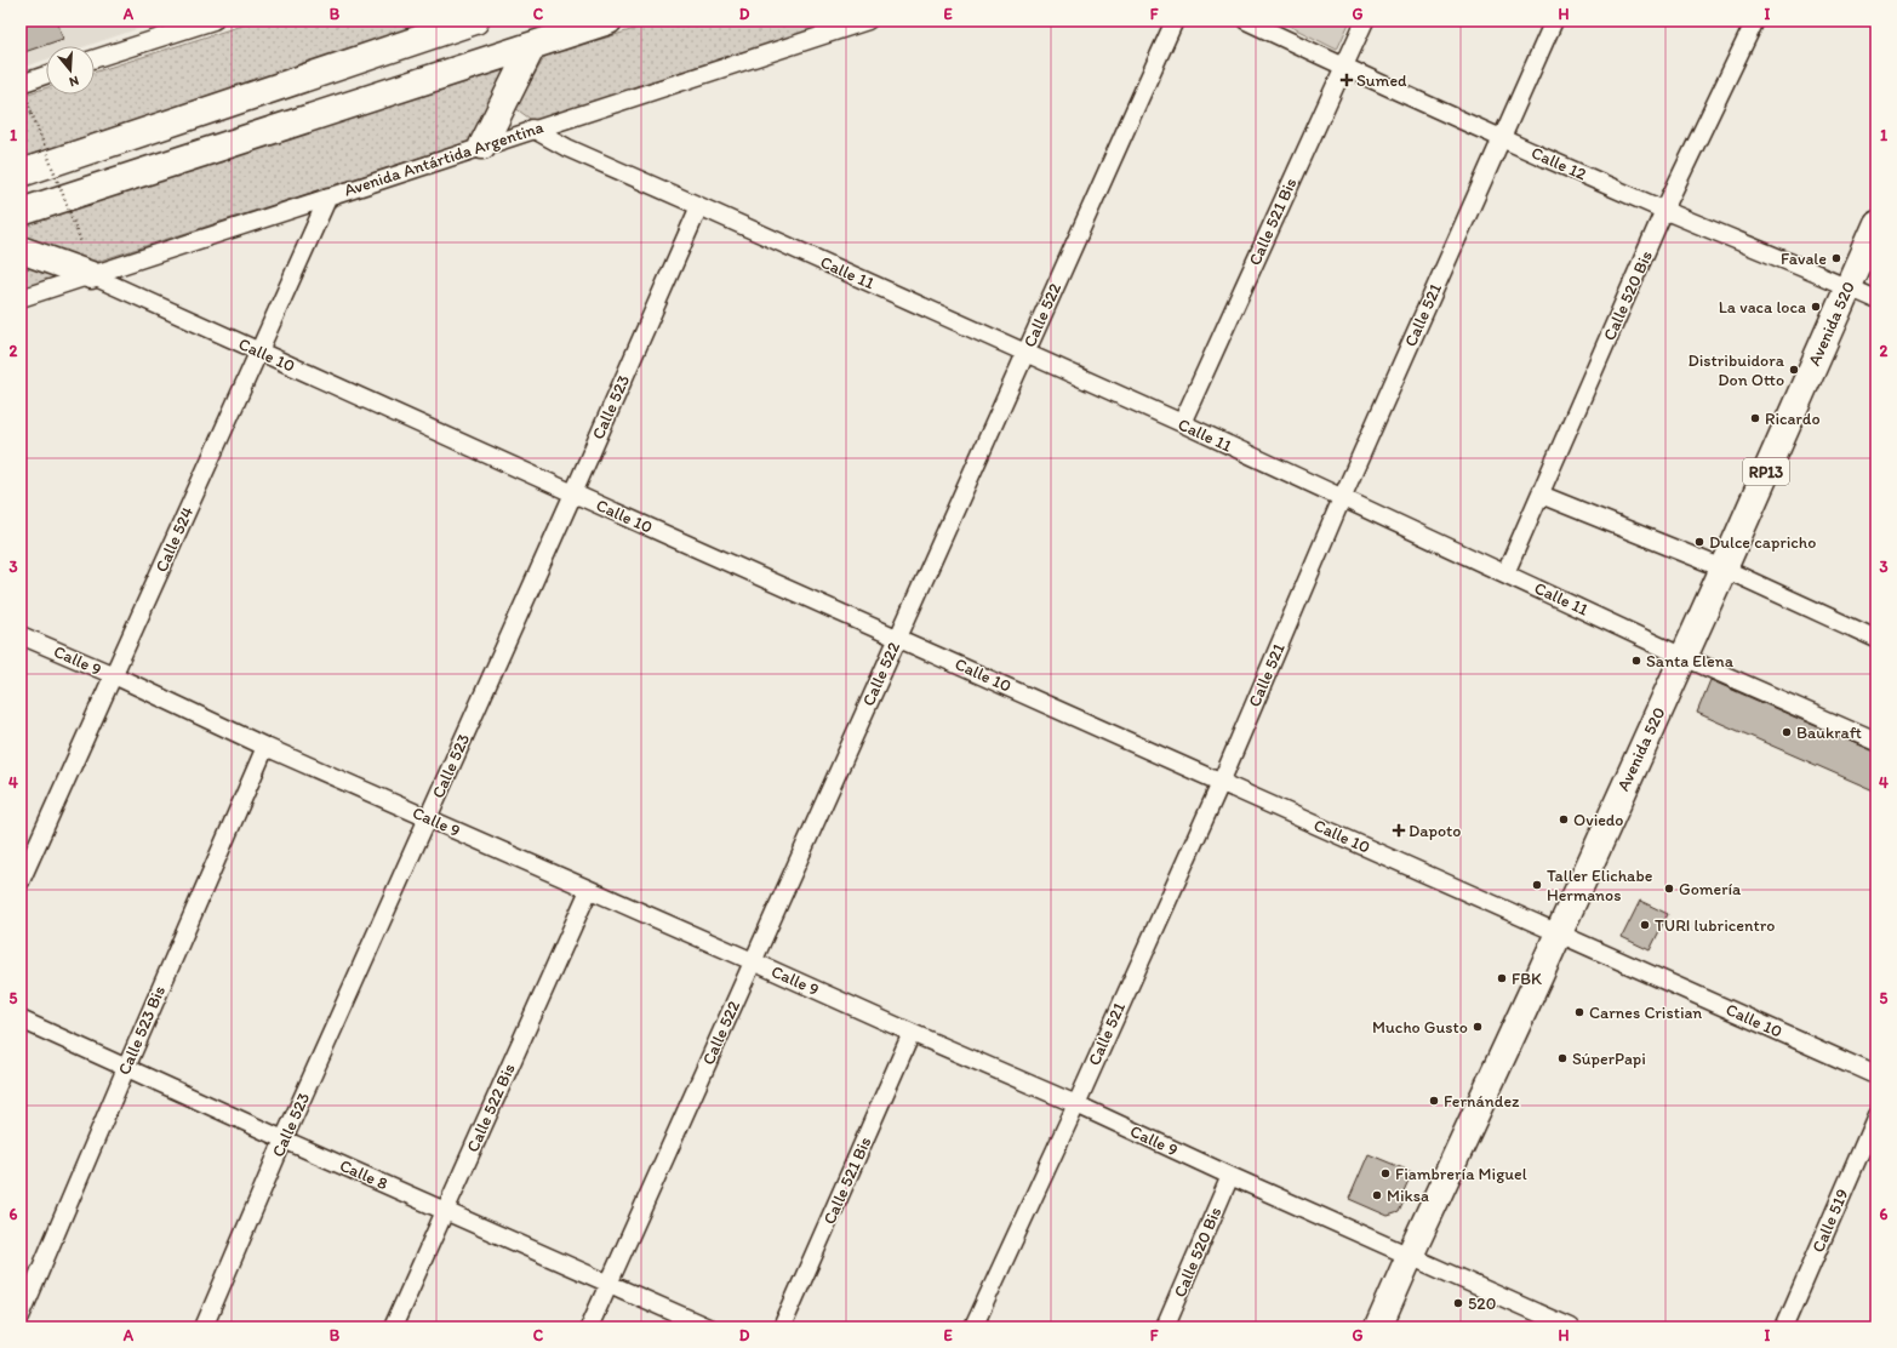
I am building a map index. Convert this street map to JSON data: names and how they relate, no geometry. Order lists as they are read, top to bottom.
{
  "streets": {
    "main road": ["Avenida 520", "RP13"],
    "street": [
      "Avenida Antártida Argentina",
      "Calle 12",
      "Calle 521 Bis",
      "Calle 11",
      "Calle 520 Bis",
      "Calle 522",
      "Calle 521",
      "Calle 10",
      "Calle 523",
      "Calle 524",
      "Calle 9",
      "Calle 523 Bis",
      "Calle 522 Bis",
      "Calle 8",
      "Calle 519"
    ]
  },
  "crossings": [
    ["Avenida Antártida Argentina", "Calle 11"],
    ["Avenida Antártida Argentina", "Calle 10"],
    ["Avenida Antártida Argentina", "Calle 524"],
    ["Calle 12", "Calle 521 Bis"],
    ["Calle 12", "Calle 520 Bis"],
    ["Calle 12", "Calle 521"],
    ["Calle 12", "Avenida 520"],
    ["Calle 521 Bis", "Calle 11"],
    ["Calle 521 Bis", "Calle 9"],
    ["Calle 11", "Calle 520 Bis"],
    ["Calle 11", "Calle 522"],
    ["Calle 11", "Calle 521"],
    ["Calle 11", "Avenida 520"],
    ["Calle 11", "Calle 523"],
    ["Calle 520 Bis", "Calle 9"],
    ["Calle 522", "Calle 10"],
    ["Calle 522", "Calle 9"],
    ["Calle 522", "Calle 8"],
    ["Calle 521", "Calle 10"],
    ["Calle 521", "Calle 9"],
    ["Avenida 520", "Calle 10"],
    ["Avenida 520", "Calle 9"],
    ["Calle 10", "Calle 523"],
    ["Calle 10", "Calle 524"],
    ["Calle 523", "Calle 9"],
    ["Calle 523", "Calle 8"],
    ["Calle 524", "Calle 9"],
    ["Calle 9", "Calle 523 Bis"],
    ["Calle 9", "Calle 522 Bis"],
    ["Calle 523 Bis", "Calle 8"],
    ["Calle 522 Bis", "Calle 8"]
  ],
  "places": {
    "health": ["Sumed", "Dapoto"],
    "other": [
      "Favale",
      "La vaca loca",
      "Distribuidora Don Otto",
      "Ricardo",
      "Dulce capricho",
      "Santa Elena",
      "Baukraft",
      "Oviedo",
      "Taller Elichabe Hermanos",
      "Gomería",
      "TURI lubricentro",
      "FBK",
      "Carnes Cristian",
      "Mucho Gusto",
      "SúperPapi",
      "Fernández",
      "Fiambrería Miguel",
      "Miksa",
      "520"
    ]
  },
  "north": "bottom",
  "grid": {
    "columns": [
      "A",
      "B",
      "C",
      "D",
      "E",
      "F",
      "G",
      "H",
      "I"
    ],
    "rows": [
      "1",
      "2",
      "3",
      "4",
      "5",
      "6"
    ]
  }
}
